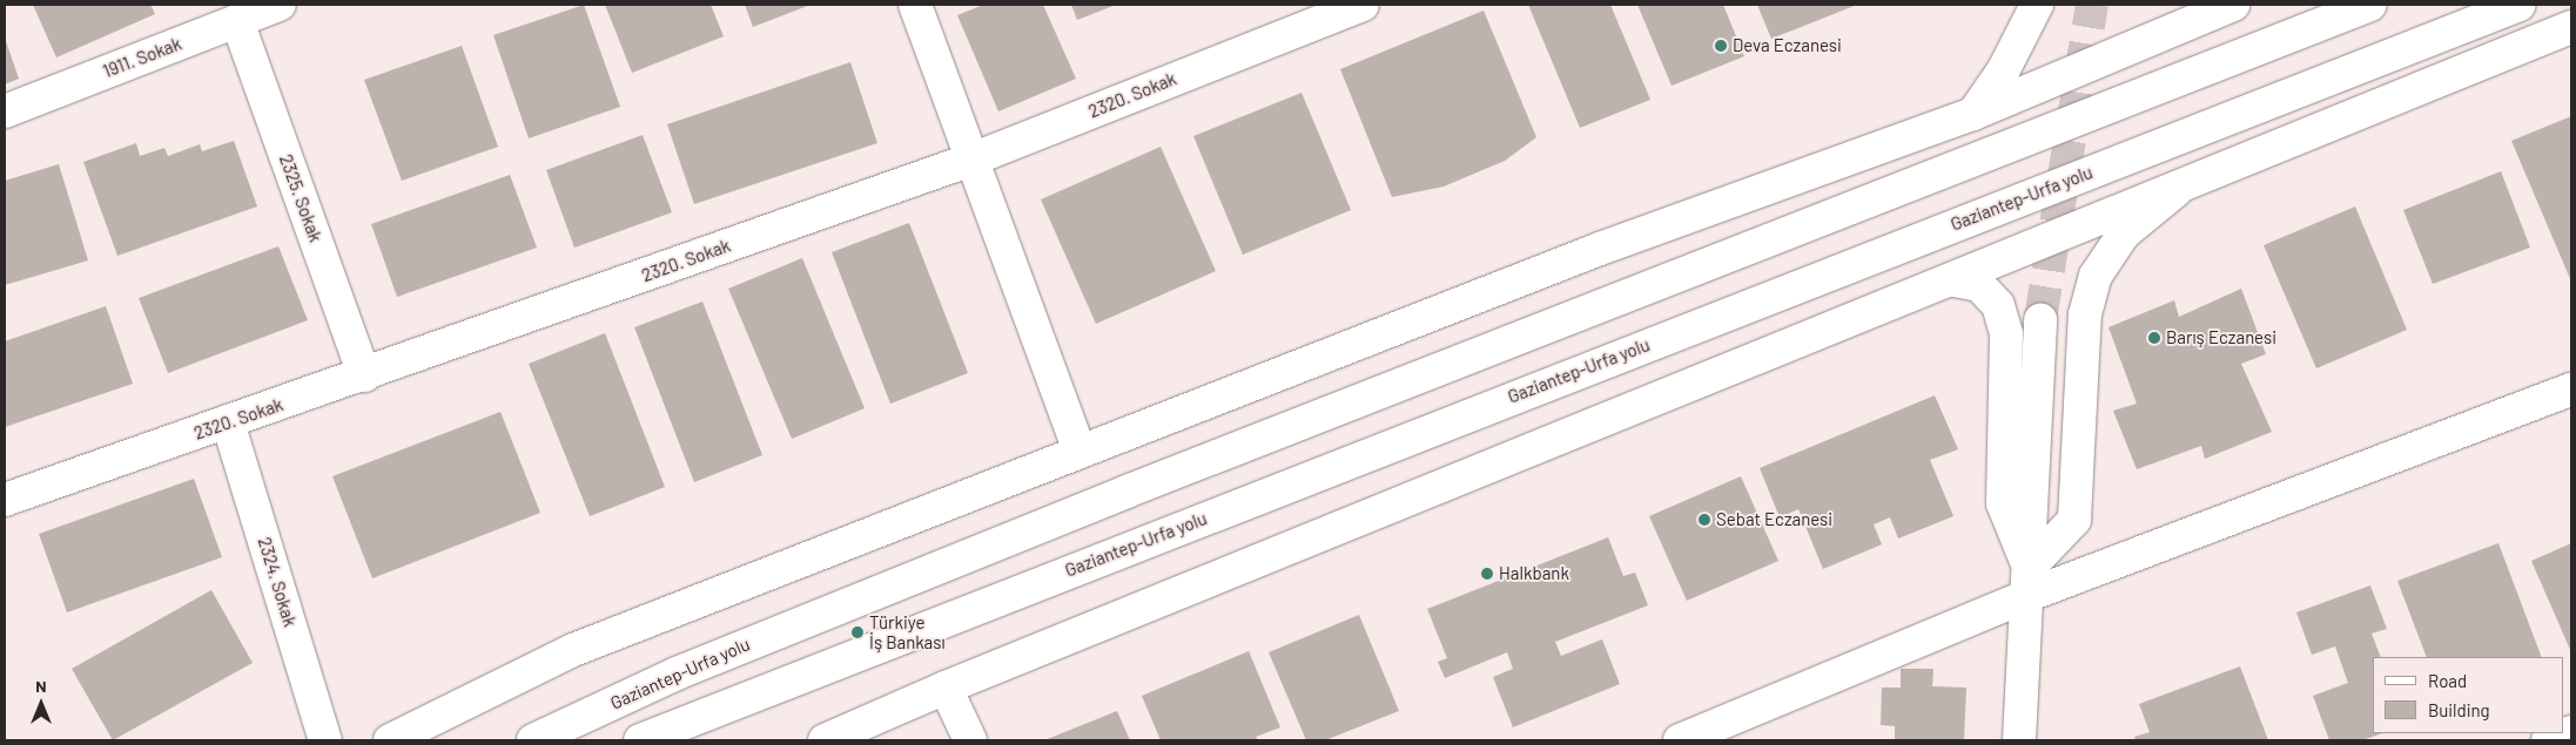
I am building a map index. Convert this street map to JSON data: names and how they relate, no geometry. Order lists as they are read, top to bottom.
{
  "streets": {
    "main road": [
      "1911. Sokak",
      "2320. Sokak",
      "2325. Sokak",
      "Gaziantep-Urfa yolu",
      "2324. Sokak"
    ]
  },
  "crossings": [
    ["1911. Sokak", "2325. Sokak"],
    ["2320. Sokak", "2325. Sokak"],
    ["2320. Sokak", "2324. Sokak"]
  ],
  "places": [
    "Deva Eczanesi",
    "Barış Eczanesi",
    "Sebat Eczanesi",
    "Halkbank",
    "Türkiye İş Bankası"
  ],
  "legend": ["Road", "Building"],
  "north": "top"
}
